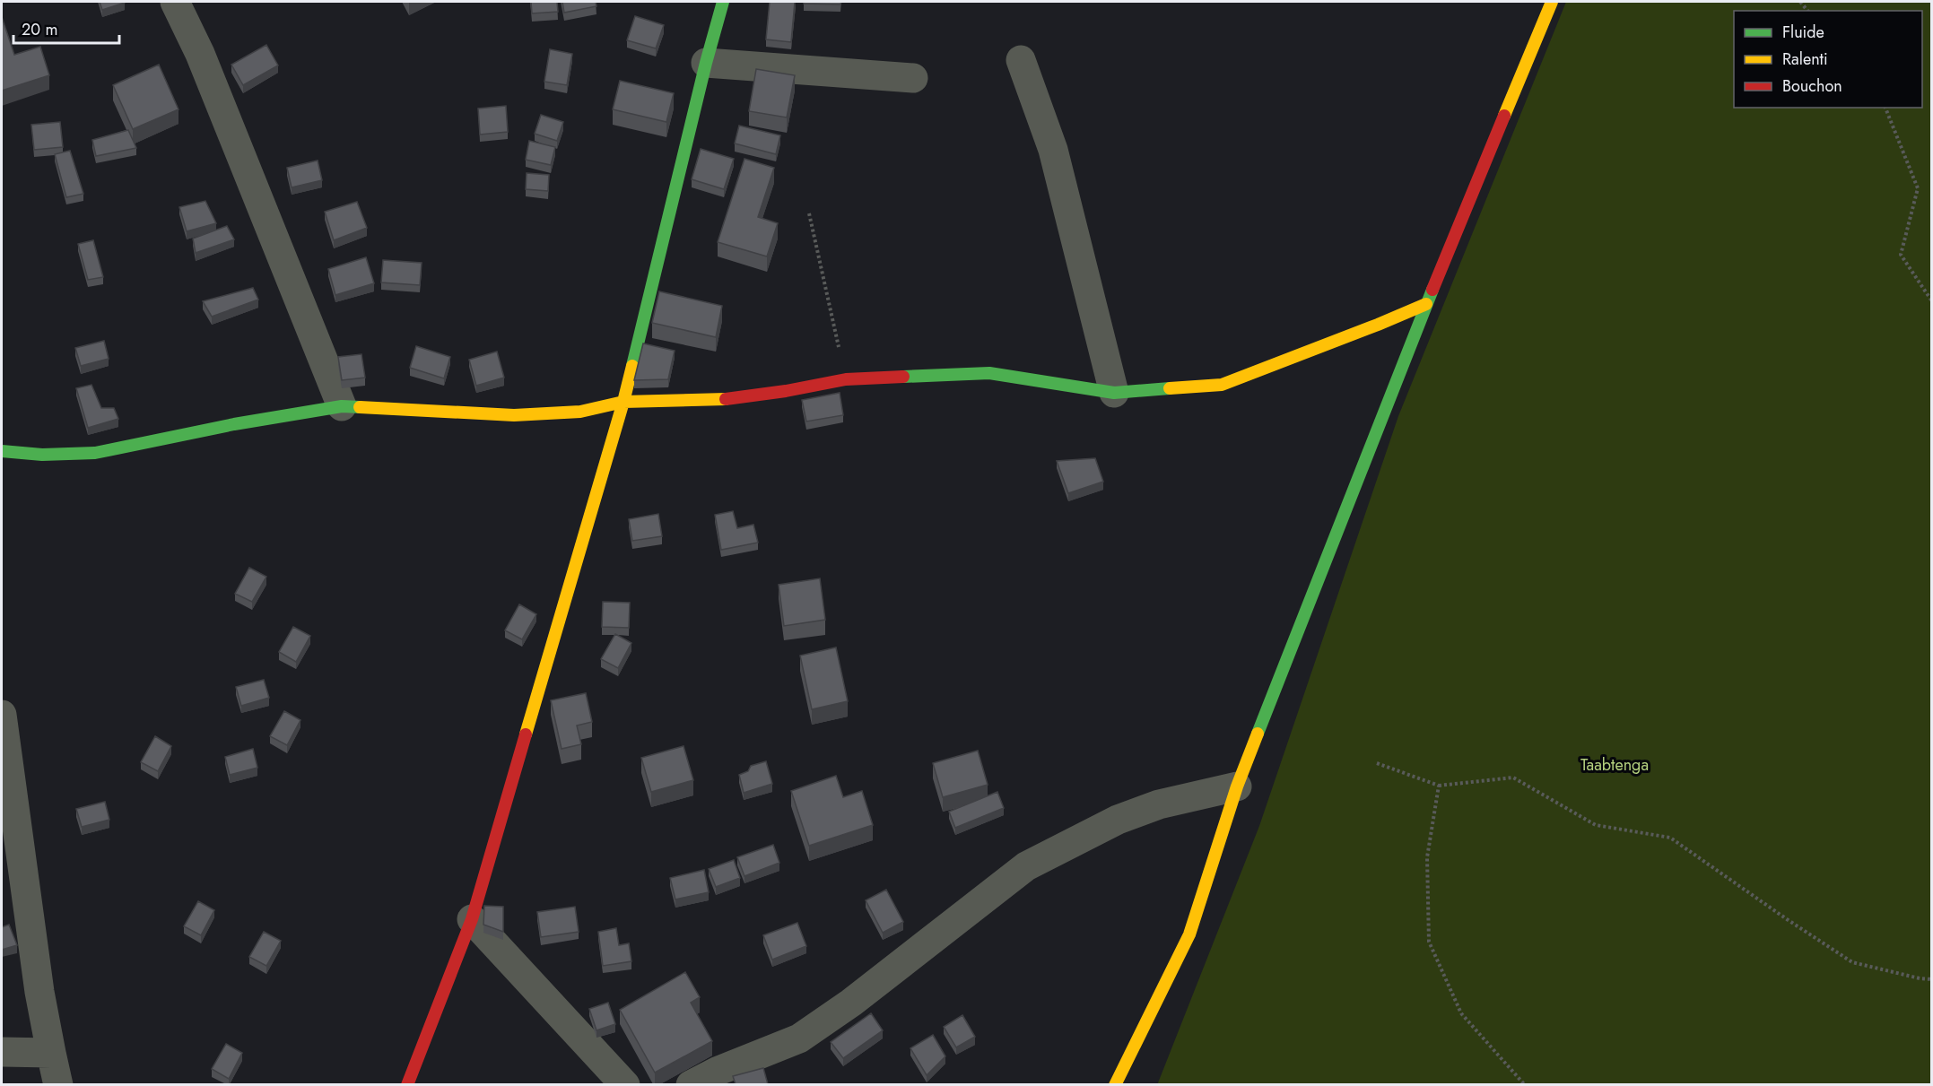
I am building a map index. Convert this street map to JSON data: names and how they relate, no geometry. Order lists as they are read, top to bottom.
{
  "parks": ["Taabtenga"],
  "legend": ["Fluide", "Ralenti", "Bouchon"],
  "scale_bar": "20 m"
}
